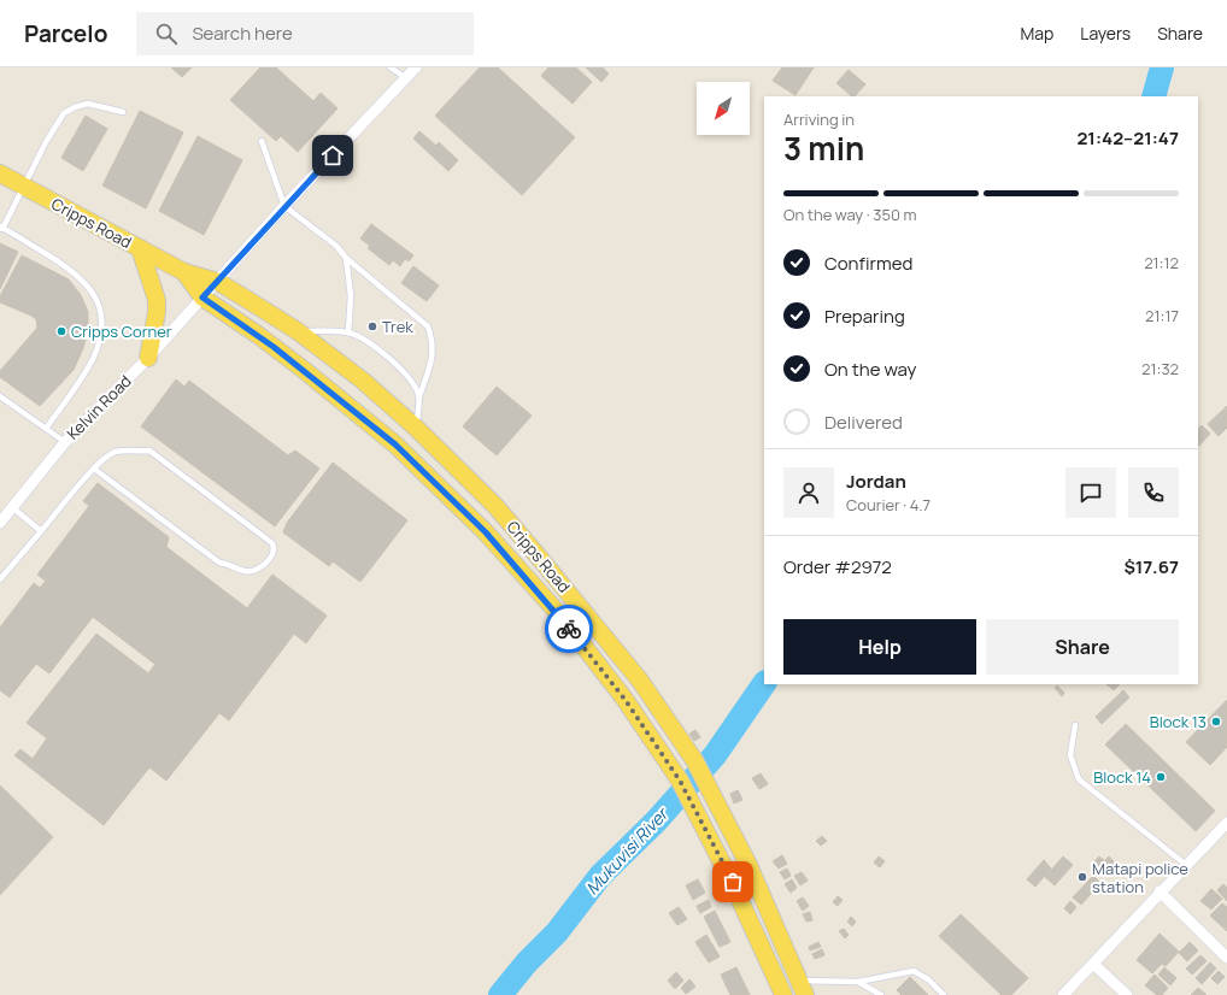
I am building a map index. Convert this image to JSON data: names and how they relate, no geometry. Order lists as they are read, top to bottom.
{
  "streets": {
    "main road": ["Cripps Road"],
    "street": ["Kelvin Road"]
  },
  "crossings": [
    ["Cripps Road", "Kelvin Road"]
  ],
  "water": ["Mukuvisi River"],
  "places": [
    "Trek",
    "Cripps Corner",
    "Block 13",
    "Block 14",
    "Matapi police station"
  ],
  "north": "bottom left",
  "page": {
    "header": "Parcelo",
    "search": "Search here",
    "nav": ["Map", "Layers", "Share"],
    "heading": ["3 min", "Arriving in", "21:42–21:47"],
    "panel": [
      "Jordan",
      "Courier · 4.7",
      "Order #2972",
      "$17.67"
    ],
    "bar": "On the way · 350 m",
    "list": [
      ["Confirmed", "21:12"],
      ["Preparing", "21:17"],
      ["On the way", "21:32"],
      "Delivered"
    ],
    "buttons": ["Help", "Share"]
  }
}
